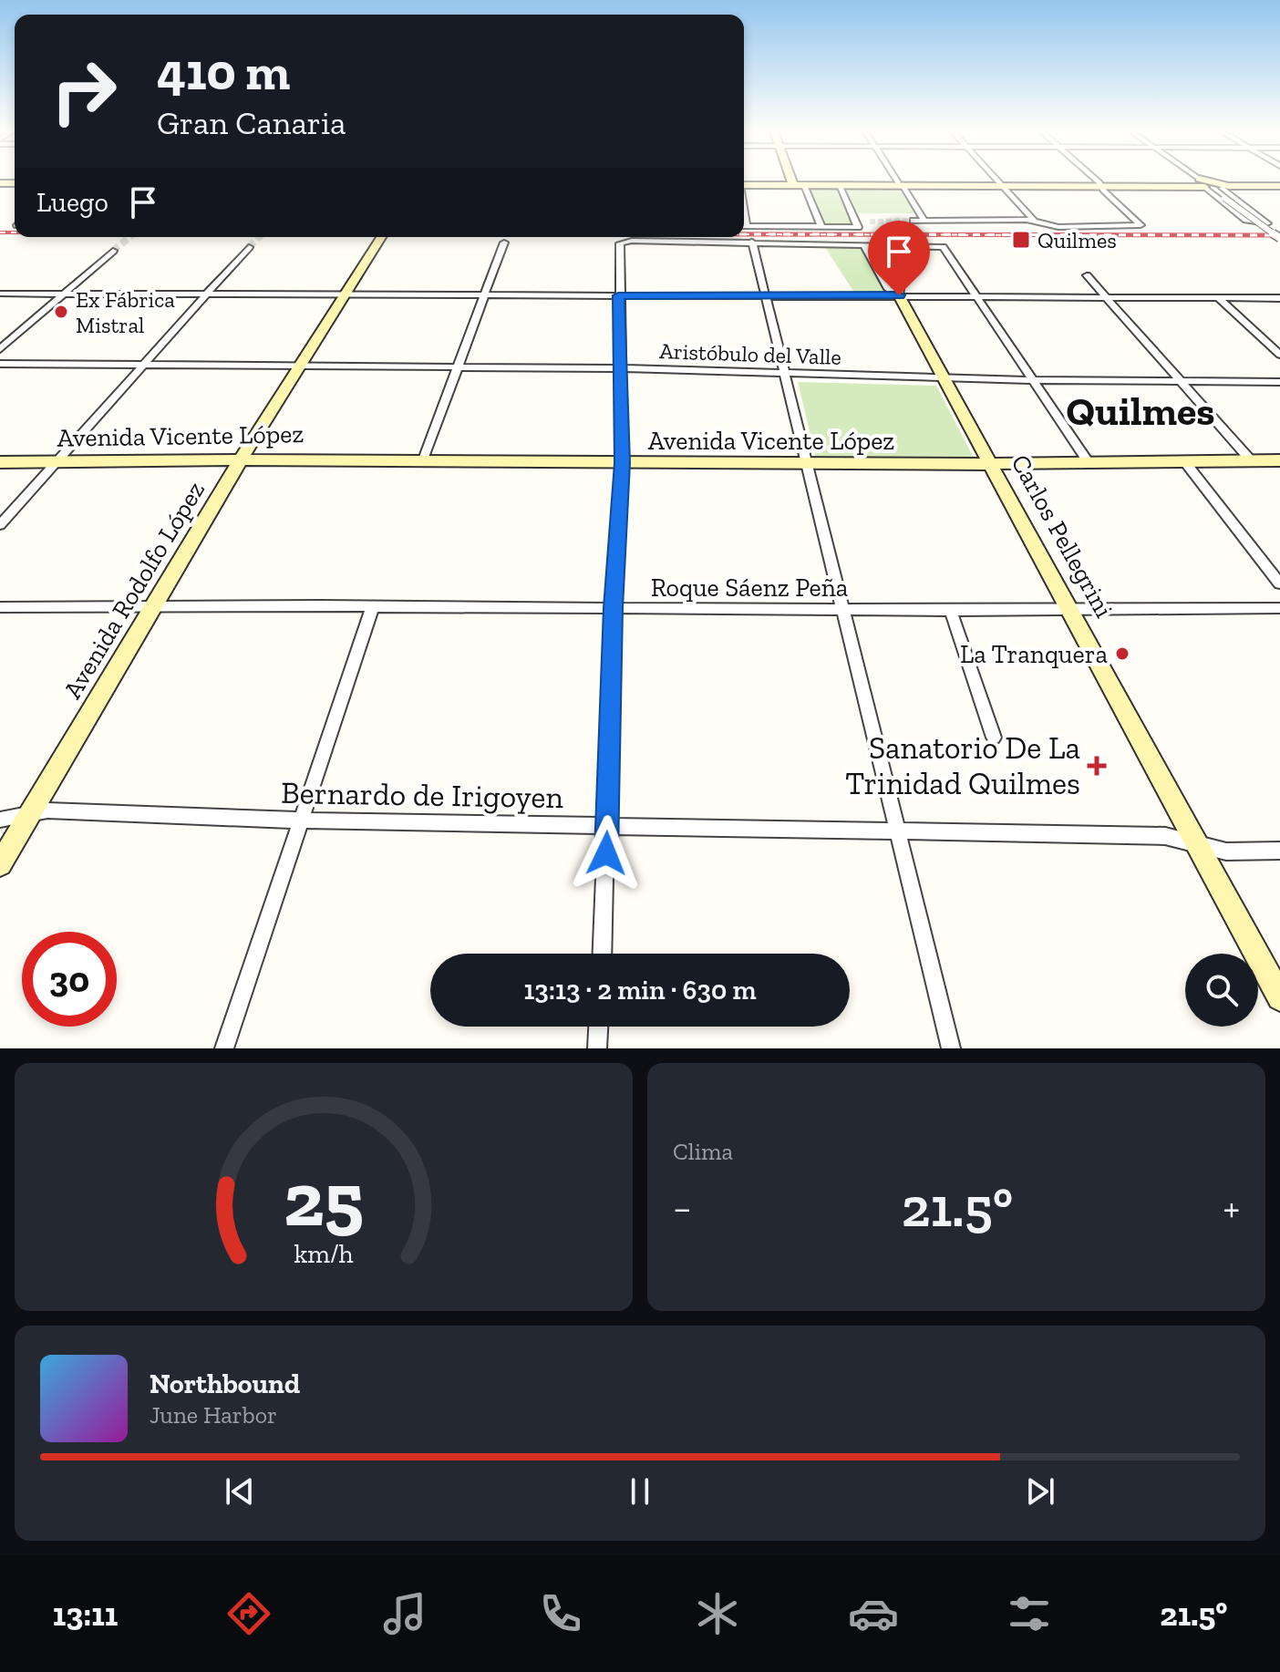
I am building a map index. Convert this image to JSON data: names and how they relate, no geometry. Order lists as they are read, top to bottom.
{
  "streets": {
    "main road": ["Avenida Vicente López", "Carlos Pellegrini", "Avenida Rodolfo López"],
    "street": ["Aristóbulo del Valle", "Roque Sáenz Peña", "Bernardo de Irigoyen"]
  },
  "crossings": [
    ["Aristóbulo del Valle", "Carlos Pellegrini"],
    ["Aristóbulo del Valle", "Avenida Rodolfo López"],
    ["Avenida Vicente López", "Carlos Pellegrini"],
    ["Avenida Vicente López", "Avenida Rodolfo López"],
    ["Carlos Pellegrini", "Roque Sáenz Peña"],
    ["Carlos Pellegrini", "Bernardo de Irigoyen"],
    ["Roque Sáenz Peña", "Avenida Rodolfo López"],
    ["Avenida Rodolfo López", "Bernardo de Irigoyen"]
  ],
  "districts": ["Quilmes"],
  "places": {
    "transit": ["Quilmes"],
    "other": ["Ex Fábrica Mistral", "La Tranquera"],
    "health": ["Sanatorio De La Trinidad Quilmes"]
  },
  "page": {
    "turn": ["410 m", "Gran Canaria"],
    "then": "Luego",
    "limit": "30",
    "trip": "13:13 · 2 min · 630 m",
    "tile": "Clima",
    "heat": ["−", "21.5°", "+"],
    "song": ["Northbound", "June Harbor"],
    "tabs": ["13:11", "21.5°"],
    "gauge": ["25", "km/h"]
  }
}
